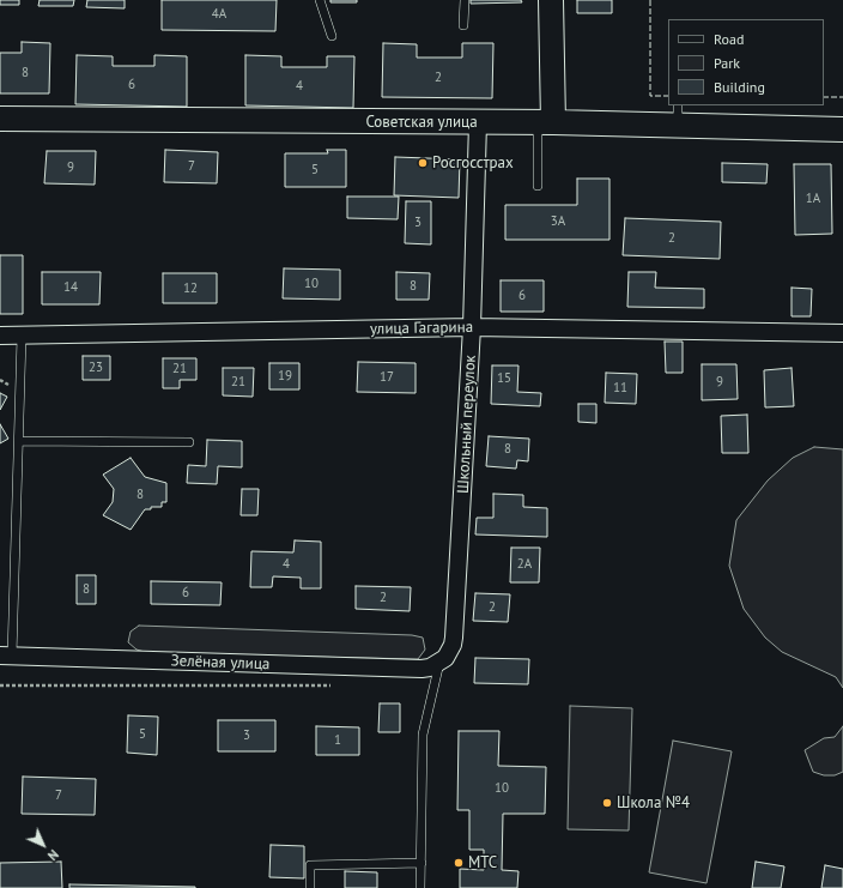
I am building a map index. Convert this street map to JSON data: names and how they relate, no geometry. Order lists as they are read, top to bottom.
{
  "streets": {
    "street": [
      "Советская улица",
      "улица Гагарина",
      "Школьный переулок",
      "Зелёная улица"
    ]
  },
  "crossings": [
    ["Советская улица", "Школьный переулок"],
    ["улица Гагарина", "Школьный переулок"],
    ["Школьный переулок", "Зелёная улица"]
  ],
  "places": ["Росгосстрах", "Школа №4", "МТС"],
  "house_numbers": [
    "4А",
    "8",
    "2",
    "6",
    "4",
    "7",
    "9",
    "5",
    "1А",
    "3А",
    "3",
    "2",
    "10",
    "8",
    "14",
    "12",
    "6",
    "23",
    "21",
    "19",
    "17",
    "15",
    "21",
    "9",
    "11",
    "8",
    "8",
    "4",
    "2А",
    "8",
    "6",
    "2",
    "2",
    "5",
    "3",
    "1",
    "10",
    "7"
  ],
  "legend": ["Road", "Park", "Building"],
  "north": "bottom right"
}
